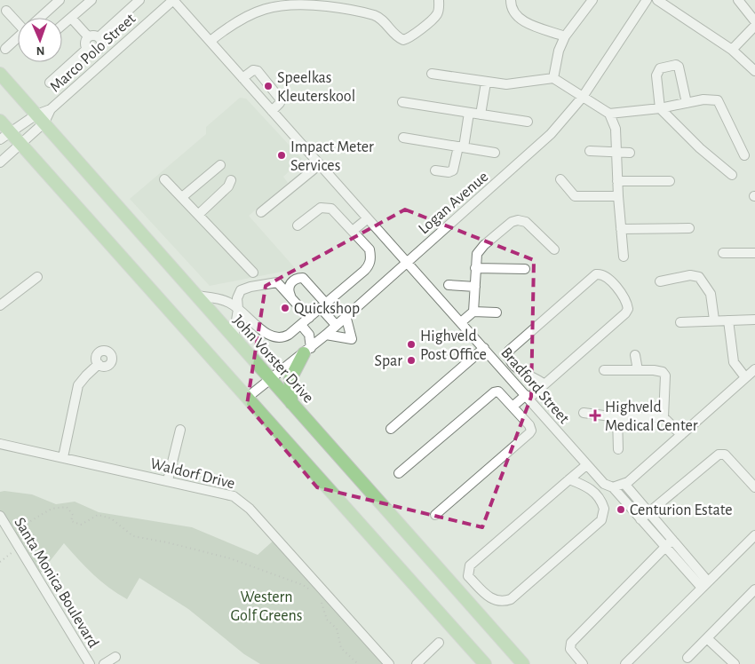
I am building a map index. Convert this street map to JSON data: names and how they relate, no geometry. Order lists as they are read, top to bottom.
{
  "streets": {
    "main road": ["John Vorster Drive"],
    "street": [
      "Marco Polo Street",
      "Logan Avenue",
      "Bradford Street",
      "Waldorf Drive",
      "Santa Monica Boulevard"
    ]
  },
  "crossings": [
    ["Marco Polo Street", "John Vorster Drive"],
    ["Marco Polo Street", "Bradford Street"],
    ["Logan Avenue", "John Vorster Drive"],
    ["Logan Avenue", "Bradford Street"]
  ],
  "parks": ["Western Golf Greens"],
  "places": {
    "other": [
      "Speelkas Kleuterskool",
      "Impact Meter Services",
      "Quickshop",
      "Highveld Post Office",
      "Spar",
      "Centurion Estate"
    ],
    "health": ["Highveld Medical Center"]
  },
  "north": "bottom"
}
